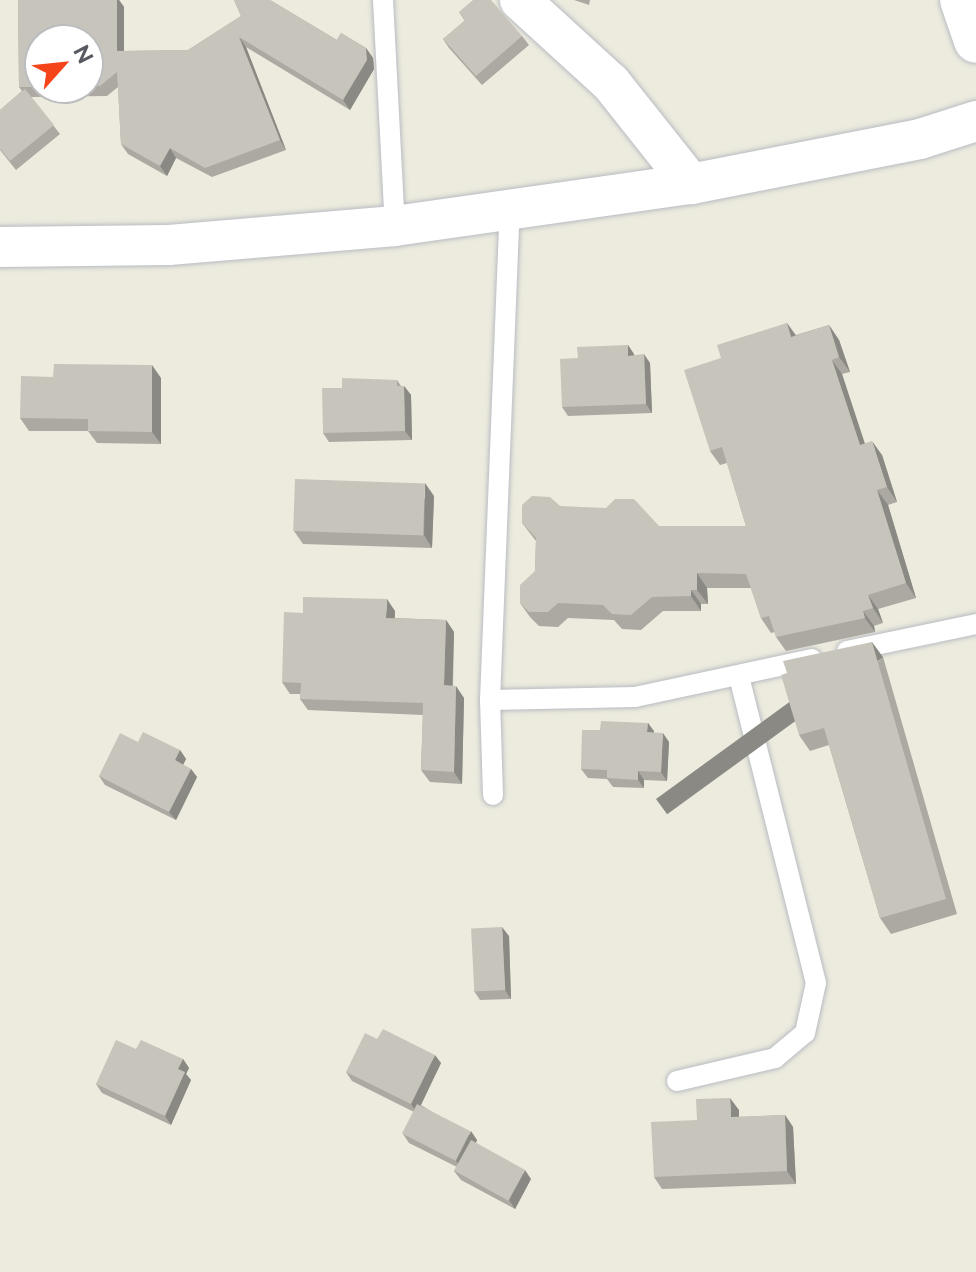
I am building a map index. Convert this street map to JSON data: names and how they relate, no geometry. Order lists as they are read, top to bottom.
{
  "north": "top right"
}
